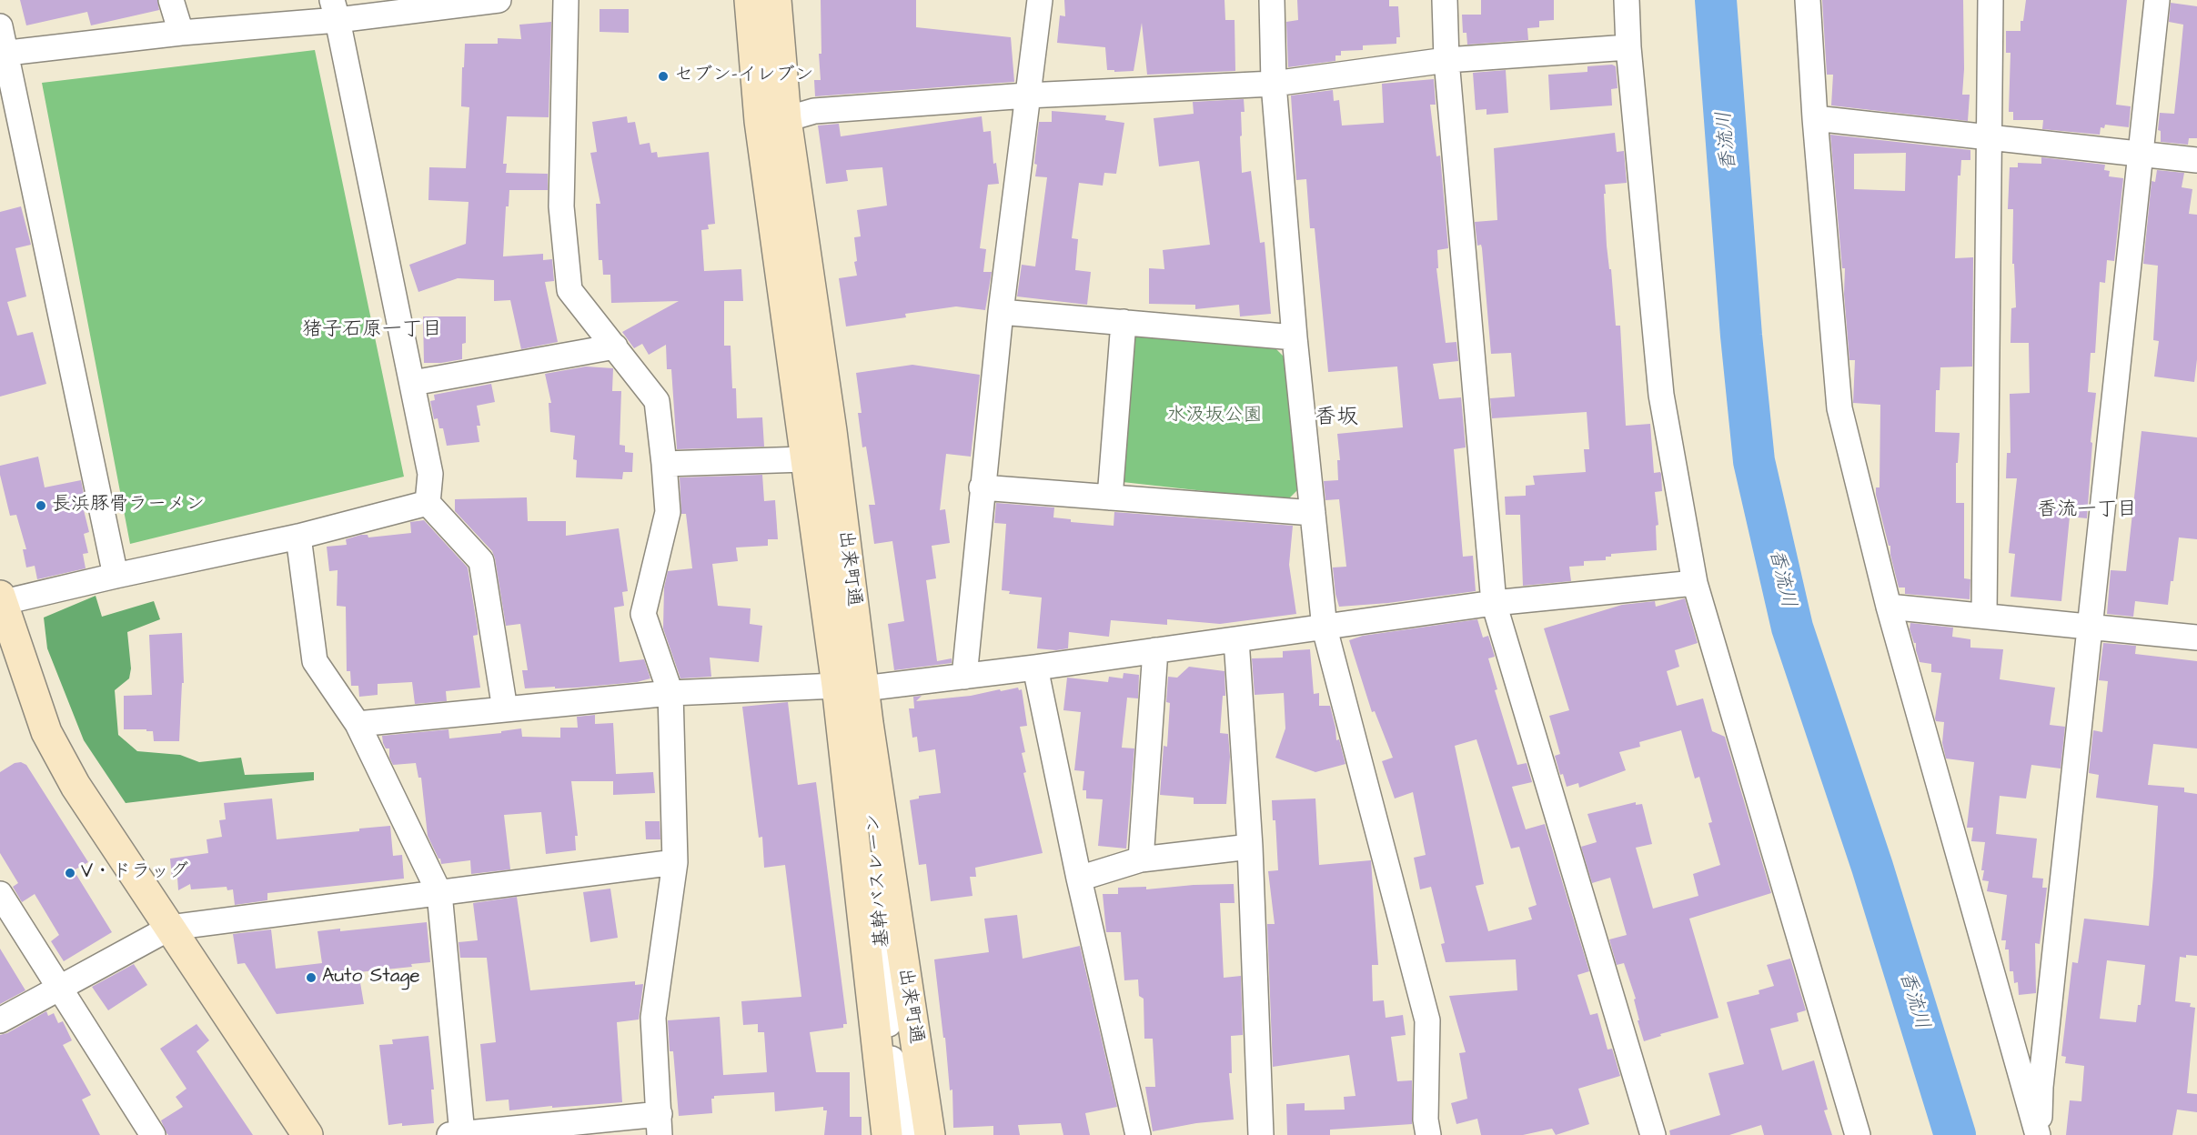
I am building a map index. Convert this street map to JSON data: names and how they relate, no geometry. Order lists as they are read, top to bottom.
{
  "streets": {
    "main road": ["出来町通"],
    "street": ["基幹バスレーン"]
  },
  "crossings": [
    ["出来町通", "基幹バスレーン"]
  ],
  "districts": ["猪子石原一丁目", "香坂", "香流一丁目"],
  "water": ["香流川"],
  "parks": ["水汲坂公園"],
  "places": [
    "セブン-イレブン",
    "長浜豚骨ラーメン",
    "V・ドラッグ",
    "Auto Stage"
  ]
}
